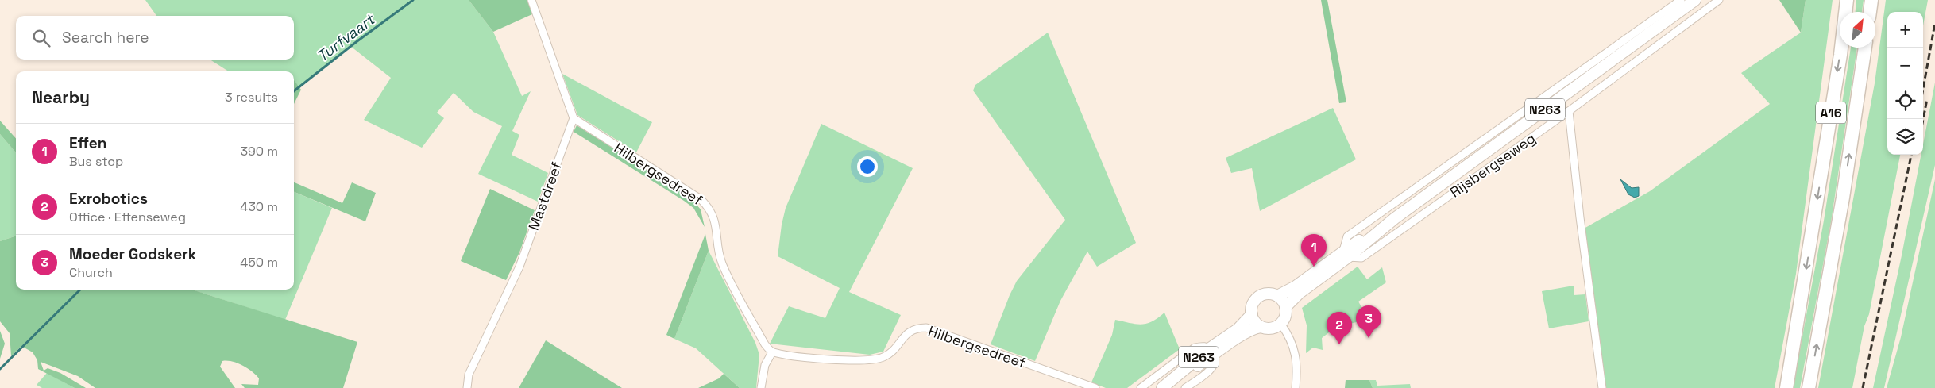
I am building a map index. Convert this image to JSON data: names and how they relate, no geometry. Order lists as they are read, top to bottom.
{
  "streets": {
    "highway": ["A16"],
    "main road": ["N263", "Rijsbergseweg"],
    "street": ["Hilbergsedreef", "Mastdreef"]
  },
  "crossings": [
    ["N263", "Rijsbergseweg"],
    ["Hilbergsedreef", "Mastdreef"]
  ],
  "water": ["Turfvaart"],
  "north": "top right",
  "page": {
    "map_buttons": ["+", "−"],
    "search": "Search here",
    "heading": ["Nearby", "3 results"],
    "list": [
      {
        "mark": "1",
        "name": "Effen",
        "note": "Bus stop",
        "value": "390 m"
      },
      {
        "mark": "2",
        "name": "Exrobotics",
        "note": "Office · Effenseweg",
        "value": "430 m"
      },
      {
        "mark": "3",
        "name": "Moeder Godskerk",
        "note": "Church",
        "value": "450 m"
      }
    ],
    "pins": ["1", "3", "2"]
  }
}
